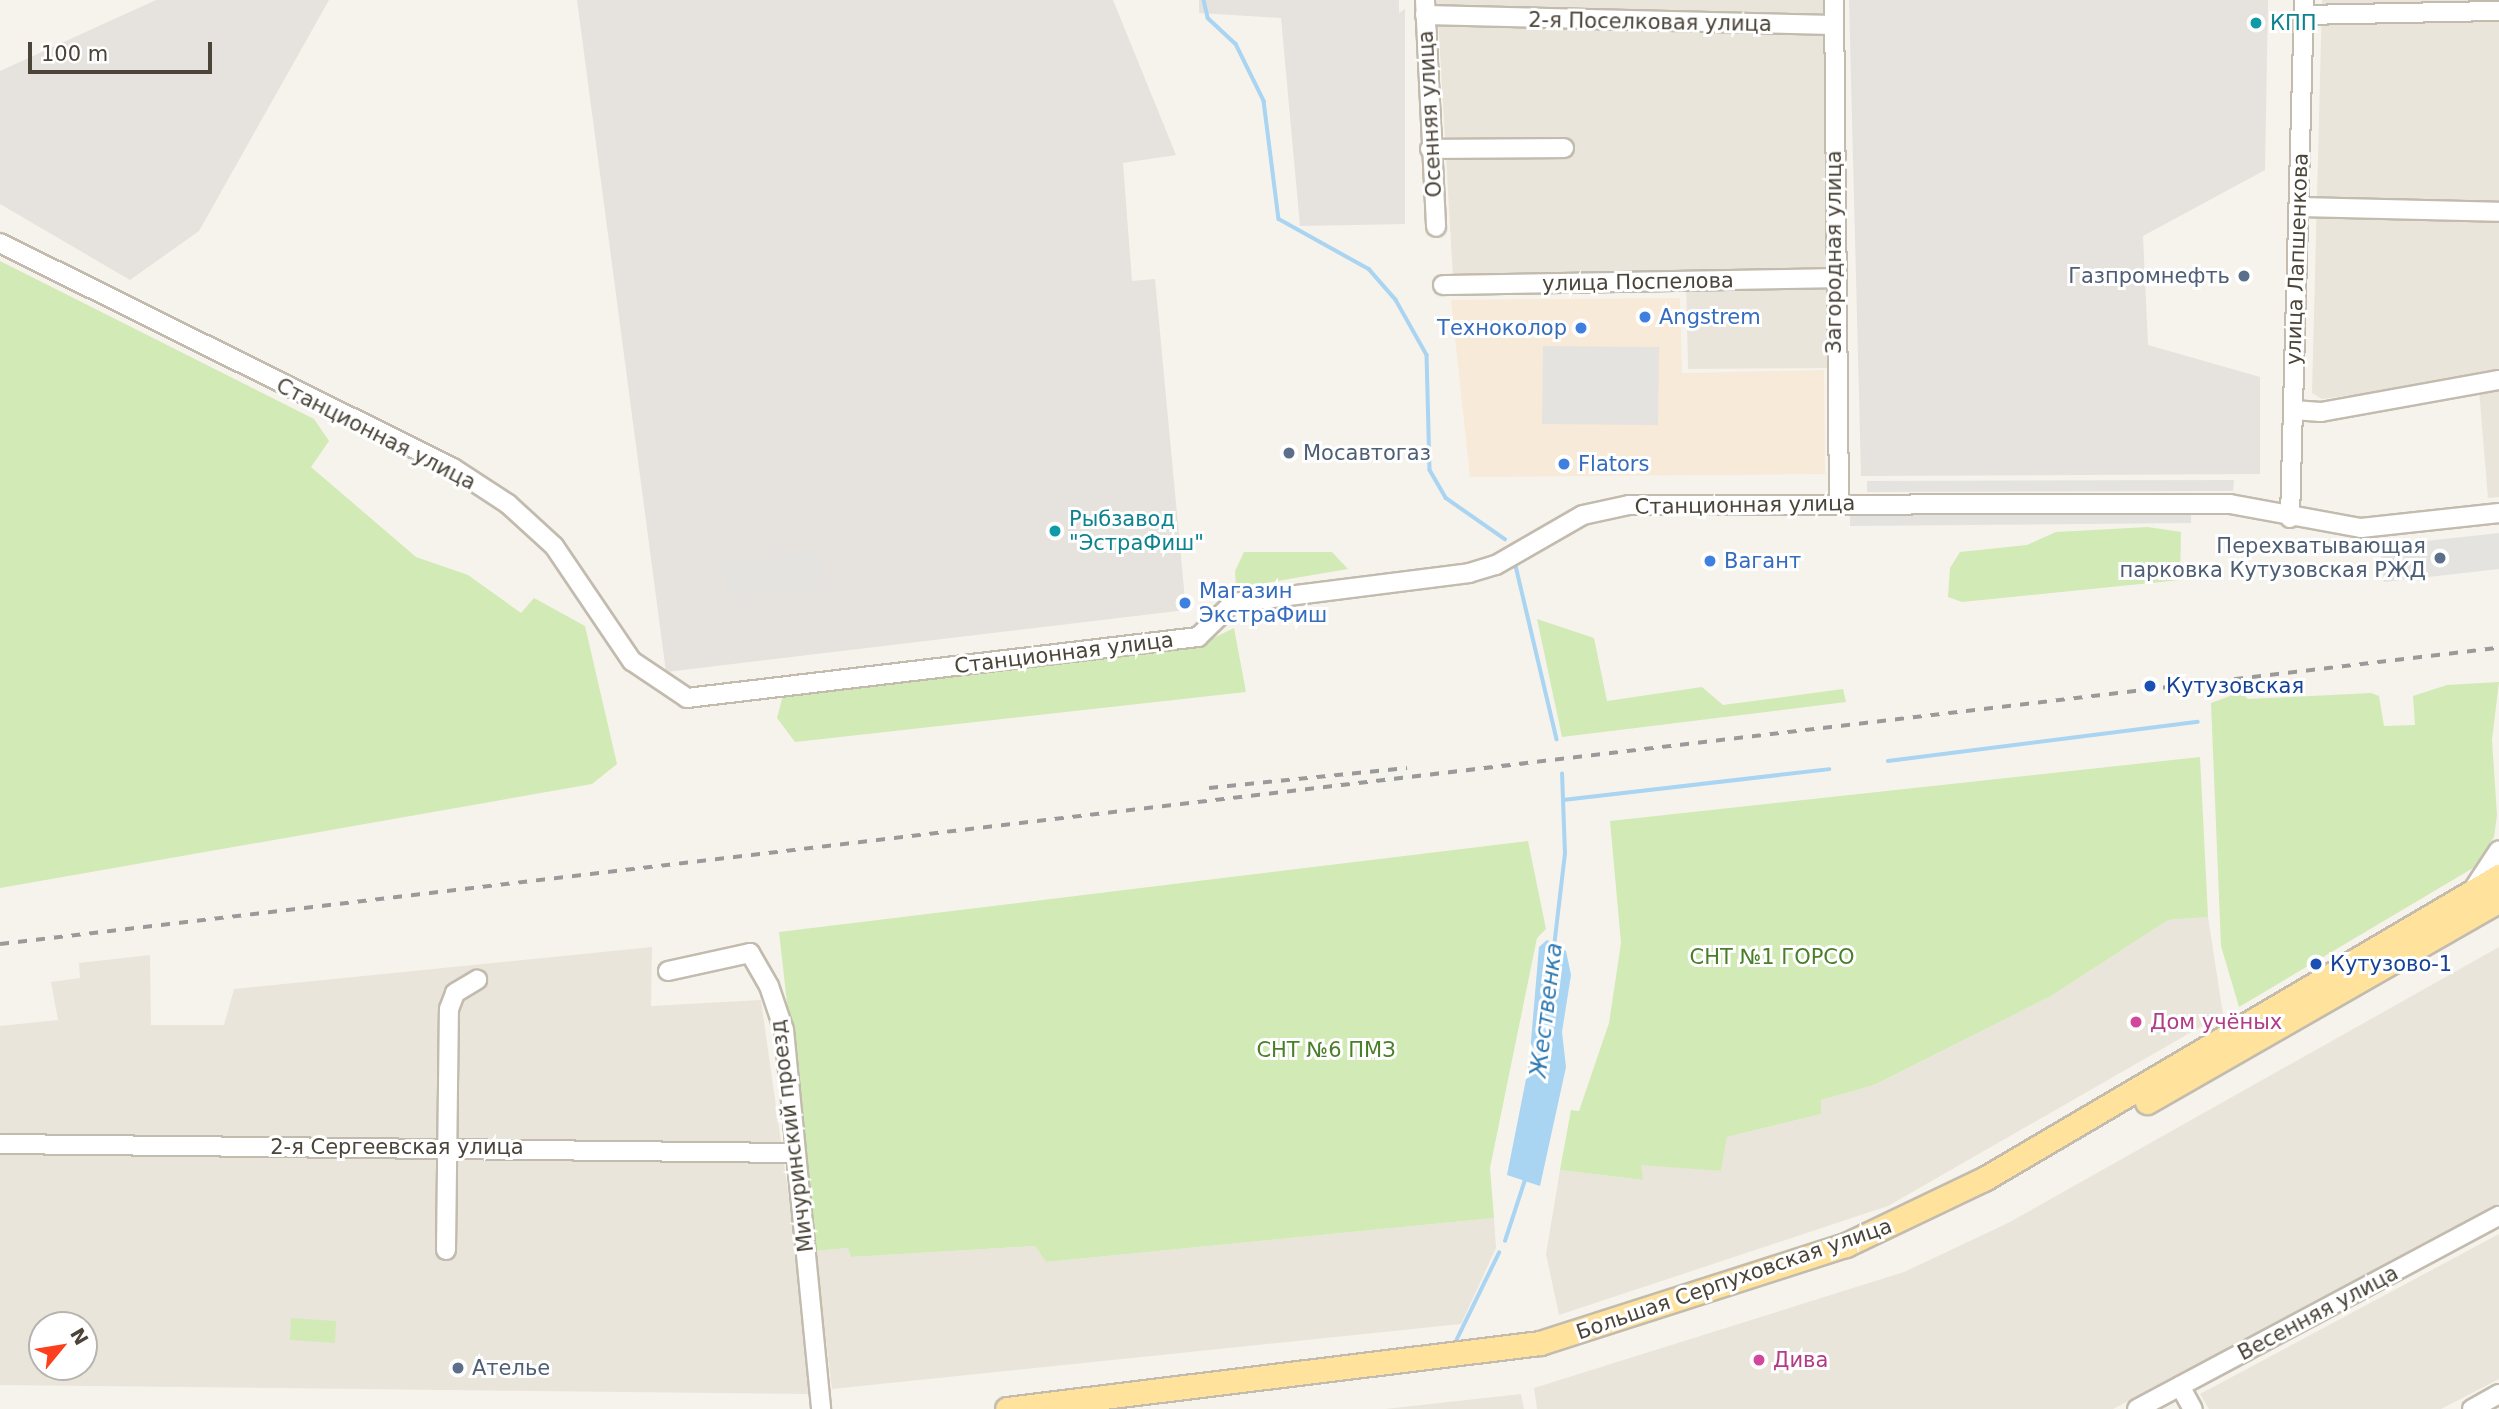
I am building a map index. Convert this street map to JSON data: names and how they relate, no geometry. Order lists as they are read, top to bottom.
{
  "streets": {
    "main road": ["Большая Серпуховская улица"],
    "street": [
      "2-я Поселковая улица",
      "Осенняя улица",
      "Загородная улица",
      "улица Лапшенкова",
      "улица Поспелова",
      "Станционная улица",
      "Мичуринский проезд",
      "2-я Сергеевская улица",
      "Весенняя улица"
    ]
  },
  "crossings": [
    ["2-я Поселковая улица", "Осенняя улица"],
    ["2-я Поселковая улица", "Загородная улица"],
    ["Загородная улица", "улица Поспелова"],
    ["Загородная улица", "Станционная улица"],
    ["улица Лапшенкова", "Станционная улица"],
    ["Мичуринский проезд", "2-я Сергеевская улица"]
  ],
  "water": ["Жественка"],
  "parks": ["СНТ №1 ГОРСО", "СНТ №6 ПМЗ"],
  "places": [
    "КПП",
    "Газпромнефть",
    "Angstrem",
    "Техноколор",
    "Мосавтогаз",
    "Flators",
    "Рыбзавод \"ЭстраФиш\"",
    "Перехватывающая парковка Кутузовская РЖД",
    "Вагант",
    "Магазин ЭкстраФиш",
    "Кутузовская",
    "Кутузово-1",
    "Дом учёных",
    "Дива",
    "Ателье"
  ],
  "scale_bar": "100 m",
  "north": "top right"
}
